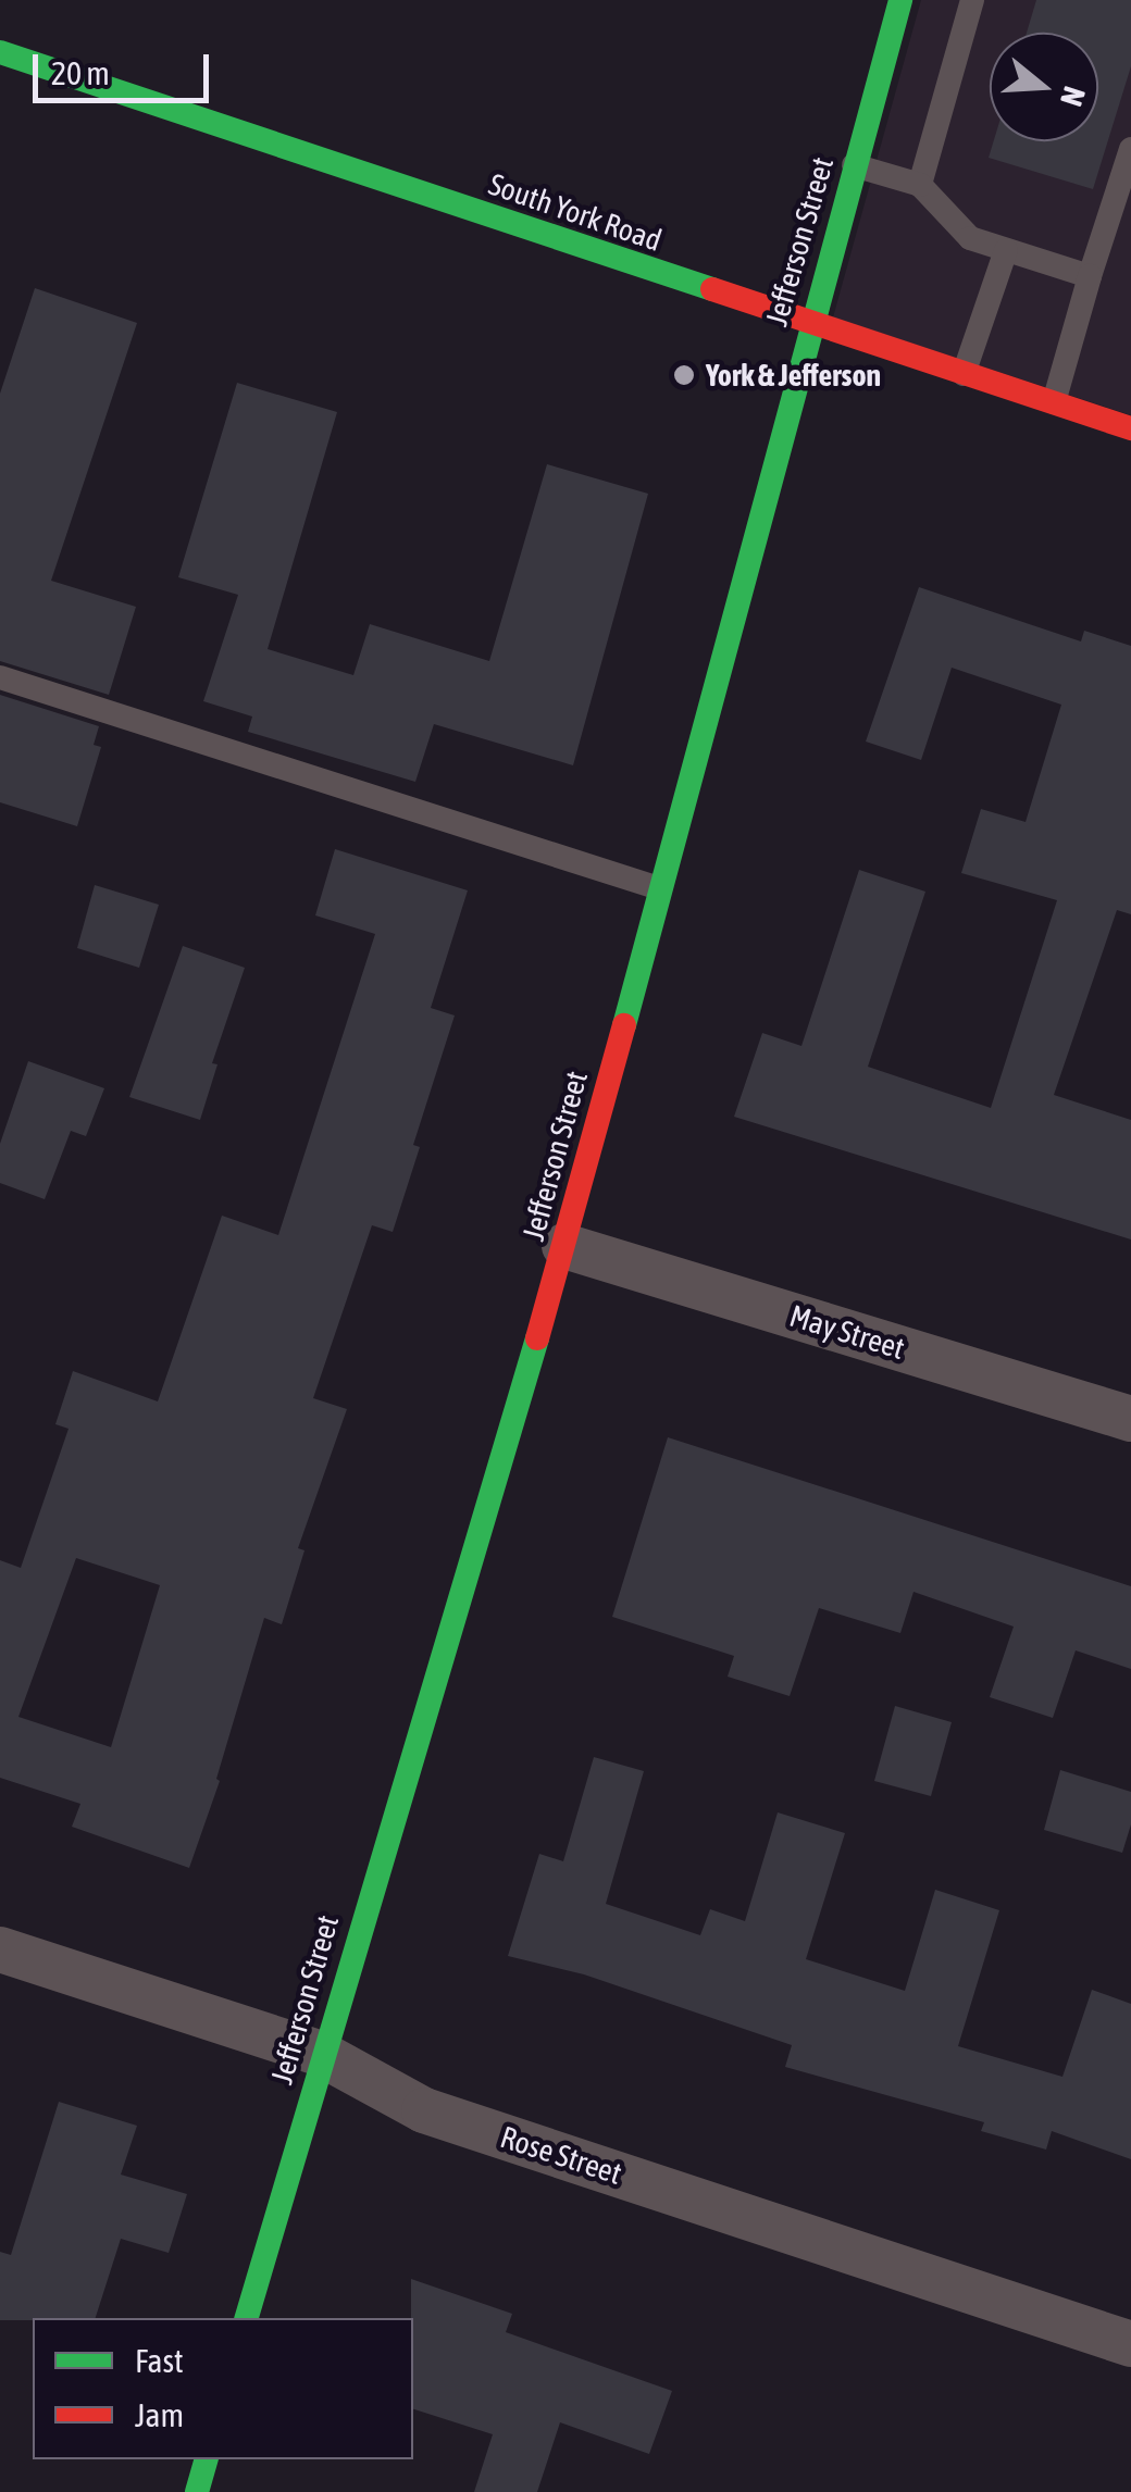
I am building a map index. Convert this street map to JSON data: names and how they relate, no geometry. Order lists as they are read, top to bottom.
{
  "streets": {
    "street": [
      "South York Road",
      "Jefferson Street",
      "May Street",
      "Rose Street"
    ]
  },
  "crossings": [
    ["South York Road", "Jefferson Street"],
    ["Jefferson Street", "May Street"],
    ["Jefferson Street", "Rose Street"]
  ],
  "places": ["York & Jefferson"],
  "legend": ["Fast", "Jam"],
  "scale_bar": "20 m",
  "north": "right"
}
